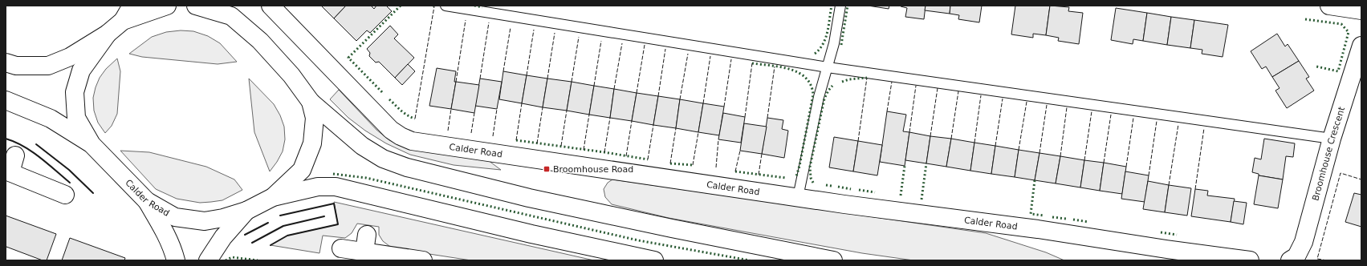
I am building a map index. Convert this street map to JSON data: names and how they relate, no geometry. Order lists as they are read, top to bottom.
{
  "streets": {
    "main road": ["Calder Road", "Broomhouse Crescent"]
  },
  "places": {
    "transit": ["Broomhouse Road"]
  }
}
